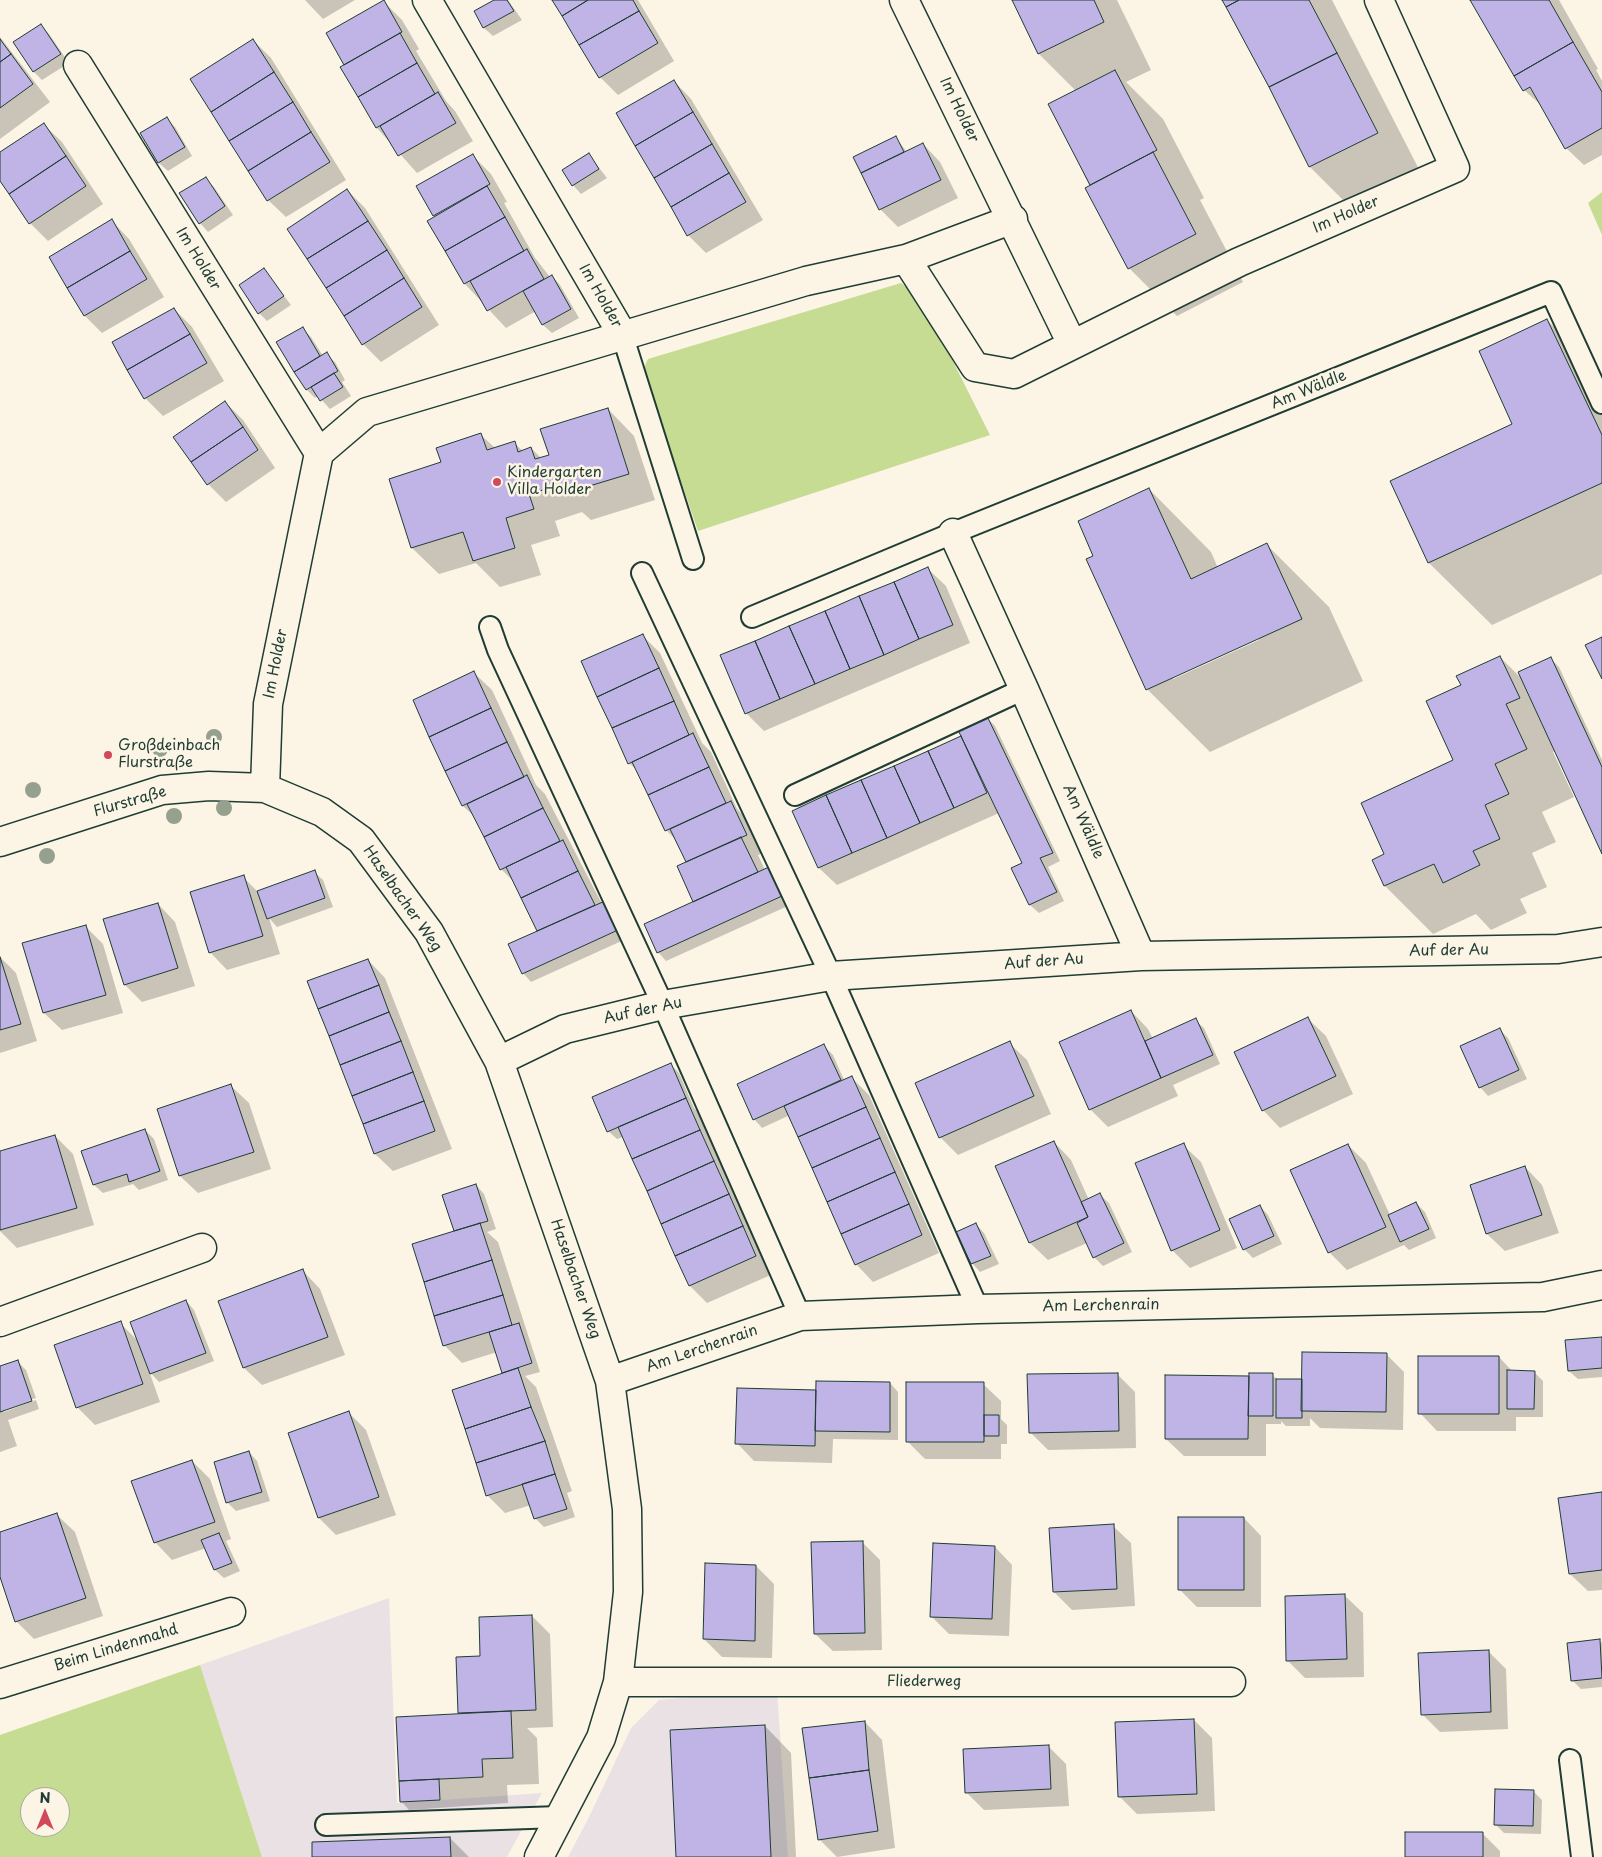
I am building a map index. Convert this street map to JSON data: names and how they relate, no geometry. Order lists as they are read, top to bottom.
{
  "streets": {
    "street": [
      "Im Holder",
      "Am Wäldle",
      "Flurstraße",
      "Haselbacher Weg",
      "Auf der Au",
      "Am Lerchenrain",
      "Beim Lindenmahd",
      "Fliederweg"
    ]
  },
  "crossings": [
    ["Im Holder", "Flurstraße"],
    ["Im Holder", "Haselbacher Weg"],
    ["Am Wäldle", "Auf der Au"],
    ["Flurstraße", "Haselbacher Weg"],
    ["Haselbacher Weg", "Auf der Au"],
    ["Haselbacher Weg", "Am Lerchenrain"],
    ["Haselbacher Weg", "Fliederweg"]
  ],
  "places": ["Kindergarten Villa Holder", "Großdeinbach Flurstraße"],
  "north": "top"
}
